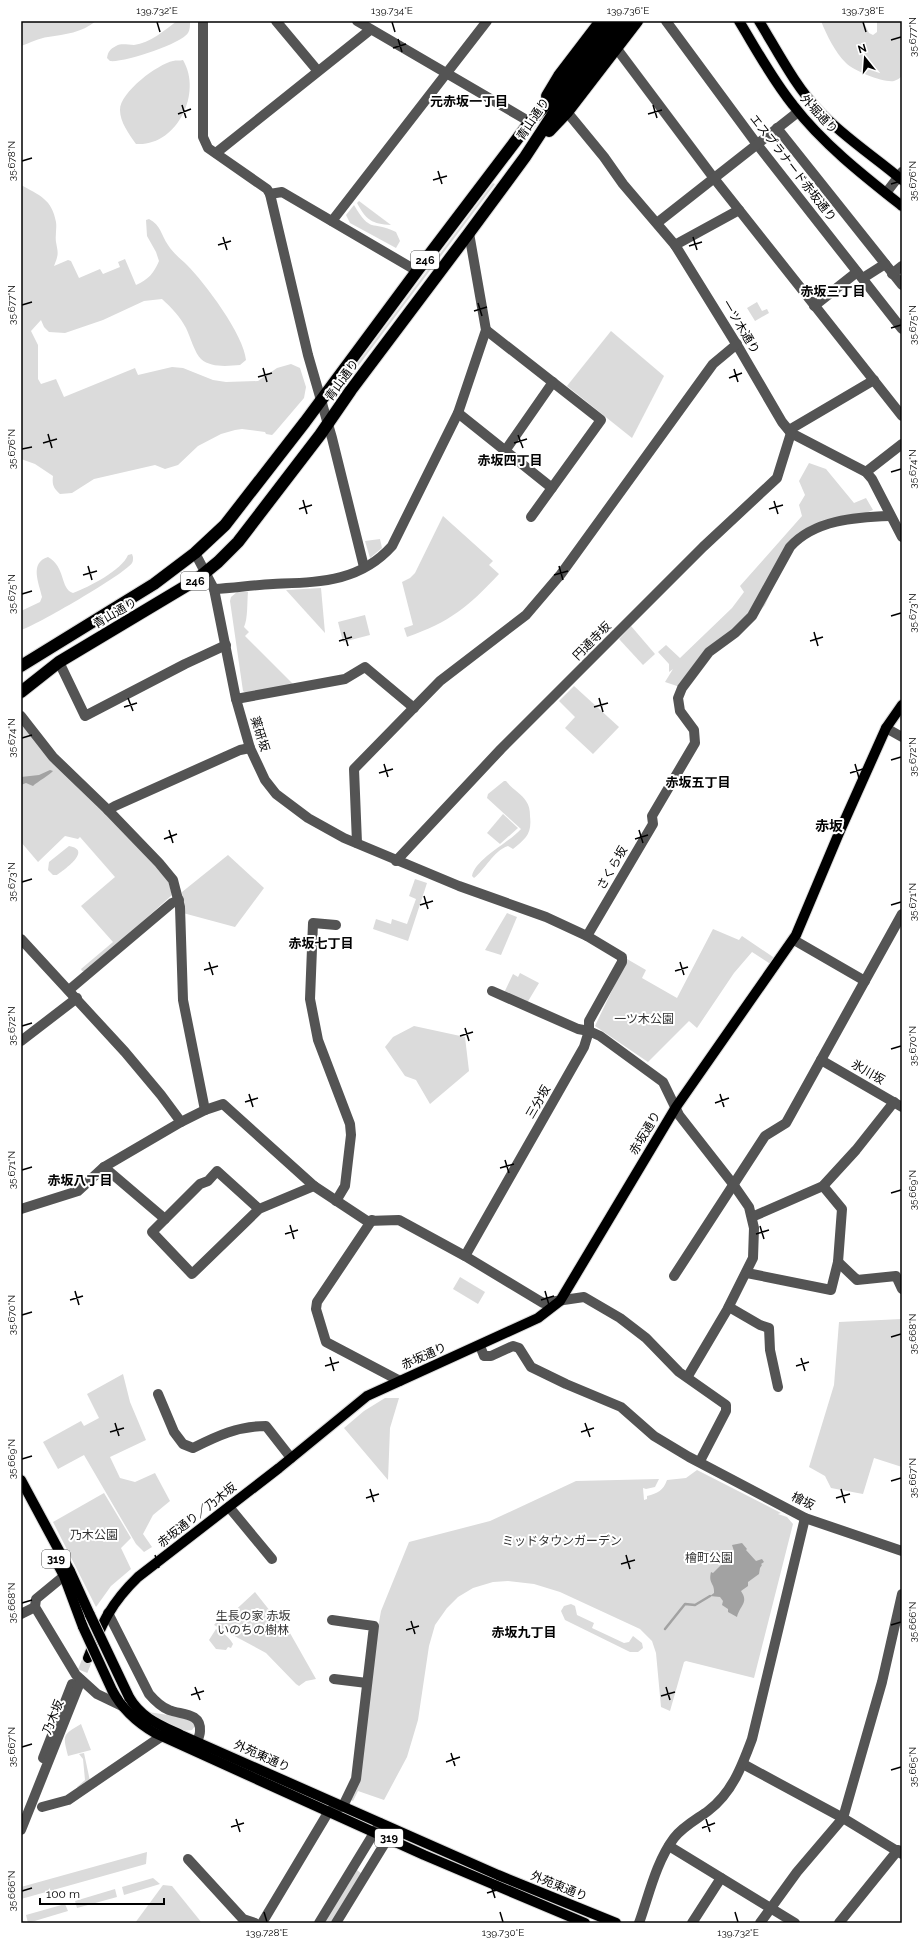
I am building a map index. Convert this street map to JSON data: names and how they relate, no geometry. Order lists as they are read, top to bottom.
{
  "streets": {
    "highway": ["青山通り", "246"],
    "main road": [
      "外堀通り",
      "赤坂通り",
      "赤坂通り／乃木坂",
      "319",
      "外苑東通り"
    ],
    "street": [
      "エスプラナード赤坂通り",
      "一ツ木通り",
      "円通寺坂",
      "薬研坂",
      "さくら坂",
      "氷川坂",
      "三分坂",
      "檜坂",
      "乃木坂"
    ]
  },
  "crossings": [
    ["青山通り", "薬研坂"],
    ["一ツ木通り", "円通寺坂"],
    ["一ツ木通り", "さくら坂"],
    ["円通寺坂", "薬研坂"],
    ["薬研坂", "さくら坂"],
    ["薬研坂", "三分坂"],
    ["赤坂通り", "檜坂"],
    ["赤坂通り", "赤坂通り／乃木坂"]
  ],
  "districts": [
    "元赤坂一丁目",
    "赤坂三丁目",
    "赤坂四丁目",
    "赤坂五丁目",
    "赤坂",
    "赤坂七丁目",
    "赤坂八丁目",
    "赤坂九丁目"
  ],
  "parks": [
    "一ツ木公園",
    "乃木公園",
    "ミッドタウンガーデン",
    "檜町公園",
    "生長の家 赤坂 いのちの樹林"
  ],
  "scale_bar": "100 m",
  "north": "top",
  "coordinates": [
    "139.732°E",
    "139.734°E",
    "139.736°E",
    "139.738°E",
    "35.677°N",
    "35.678°N",
    "35.676°N",
    "35.675°N",
    "35.674°N",
    "35.673°N",
    "35.672°N",
    "35.671°N",
    "35.670°N",
    "35.669°N",
    "35.668°N",
    "35.667°N",
    "35.666°N",
    "35.665°N",
    "139.728°E",
    "139.730°E"
  ]
}
